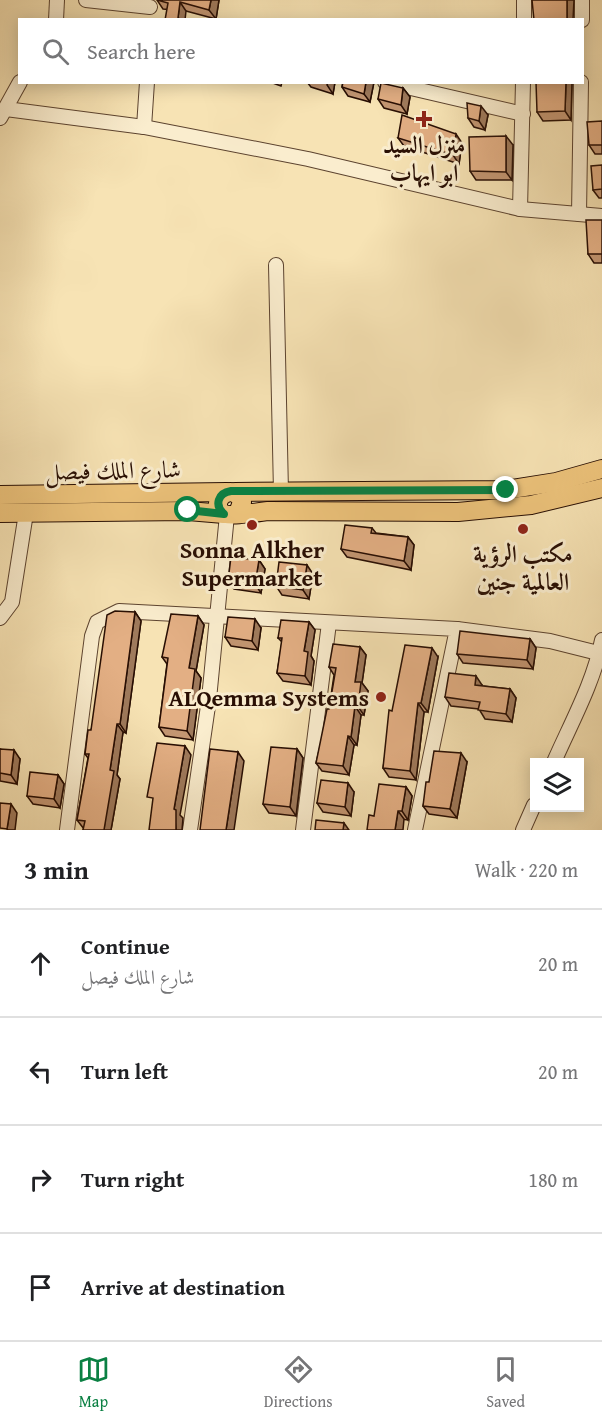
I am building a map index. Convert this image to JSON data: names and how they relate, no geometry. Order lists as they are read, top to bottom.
{
  "streets": {
    "main road": ["شارع الملك فيصل"]
  },
  "places": {
    "health": ["منزل السيد ابو ايهاب"],
    "other": ["Sonna Alkher Supermarket", "مكتب الرؤية العالمية جنين", "ALQemma Systems"]
  },
  "page": {
    "search": "Search here",
    "heading": ["3 min", "Walk · 220 m"],
    "list": [
      ["Continue", "شارع الملك فيصل", "20 m"],
      ["Turn left", "20 m"],
      ["Turn right", "180 m"],
      "Arrive at destination"
    ],
    "nav": ["Map", "Directions", "Saved"]
  }
}
